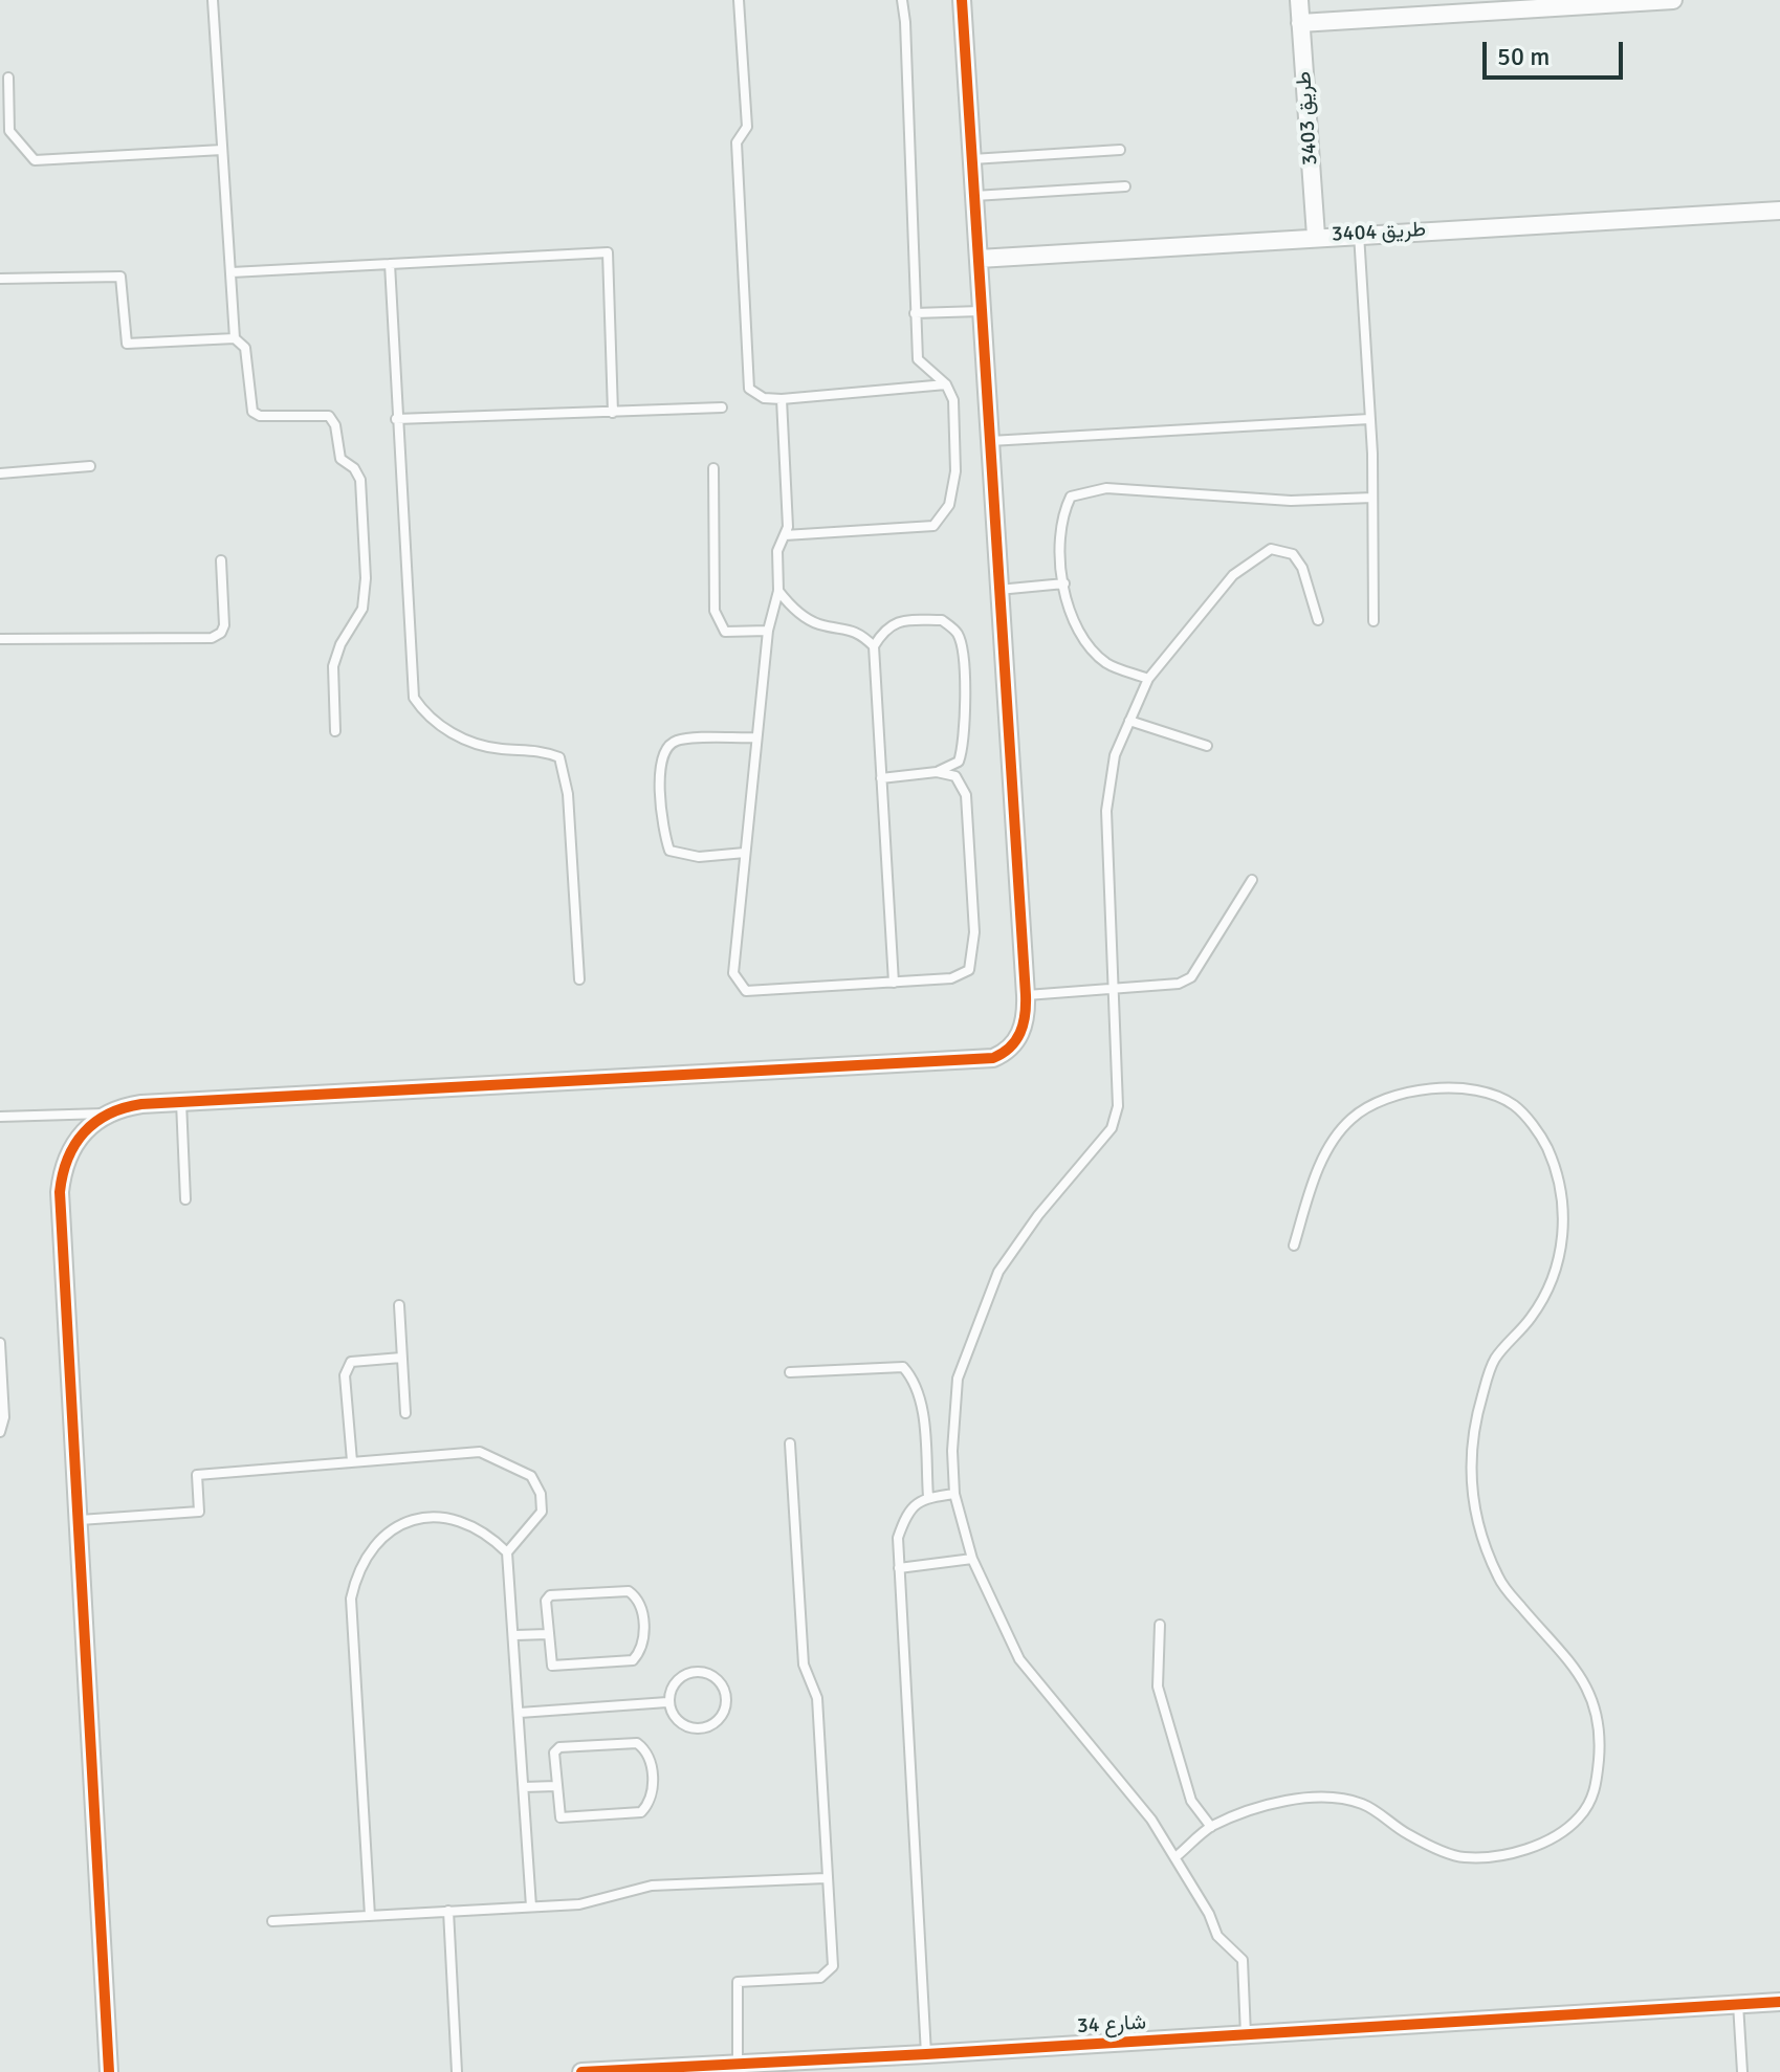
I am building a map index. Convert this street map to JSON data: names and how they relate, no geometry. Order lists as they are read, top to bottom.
{
  "streets": {
    "street": ["طريق 3403", "طريق 3404", "شارع 34"]
  },
  "crossings": [
    ["طريق 3403", "طريق 3404"]
  ],
  "scale_bar": "50 m"
}
